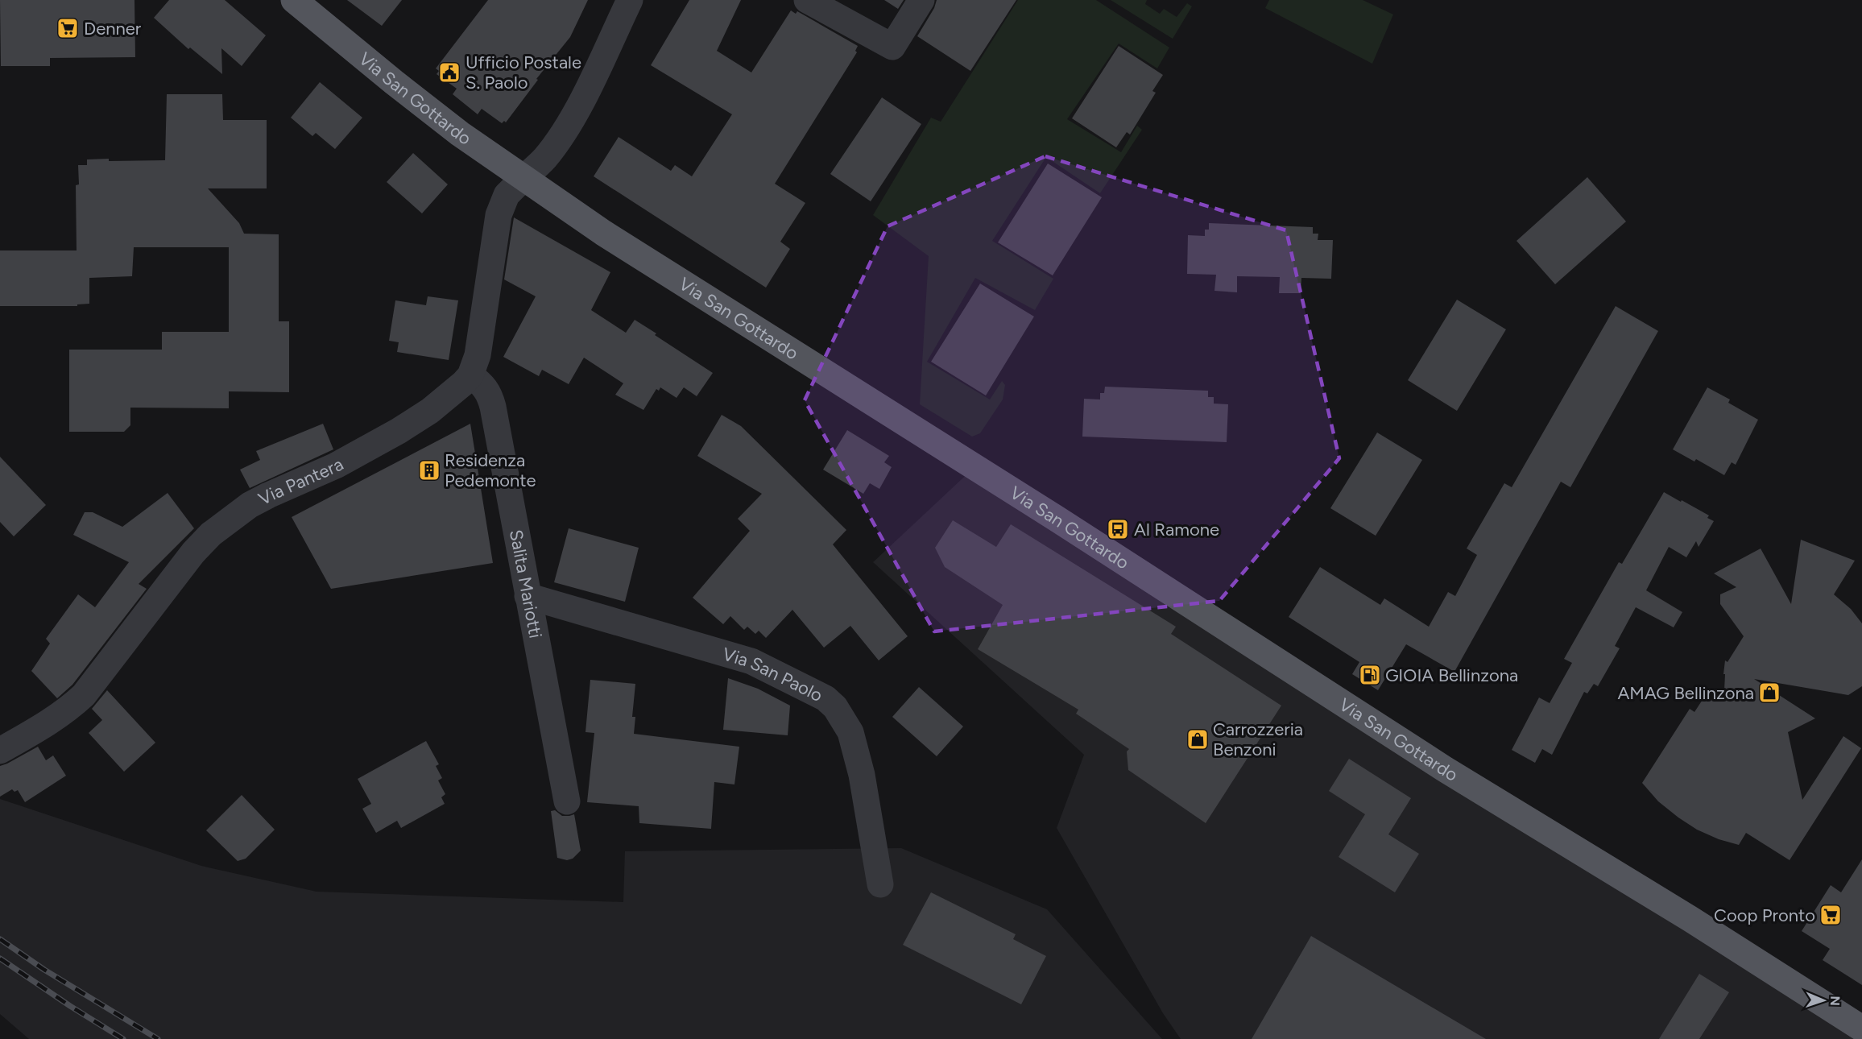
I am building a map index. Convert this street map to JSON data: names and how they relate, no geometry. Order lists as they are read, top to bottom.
{
  "streets": {
    "main road": ["Via San Gottardo"],
    "street": ["Via Pantera", "Salita Mariotti", "Via San Paolo"]
  },
  "crossings": [
    ["Via San Gottardo", "Via Pantera"],
    ["Via Pantera", "Salita Mariotti"],
    ["Salita Mariotti", "Via San Paolo"]
  ],
  "places": {
    "supermarket": ["Denner", "Coop Pronto"],
    "public building": ["Ufficio Postale S. Paolo"],
    "building": ["Residenza Pedemonte"],
    "bus stop": ["Al Ramone"],
    "fuel station": ["GIOIA Bellinzona"],
    "shop": ["AMAG Bellinzona", "Carrozzeria Benzoni"]
  },
  "north": "right"
}
